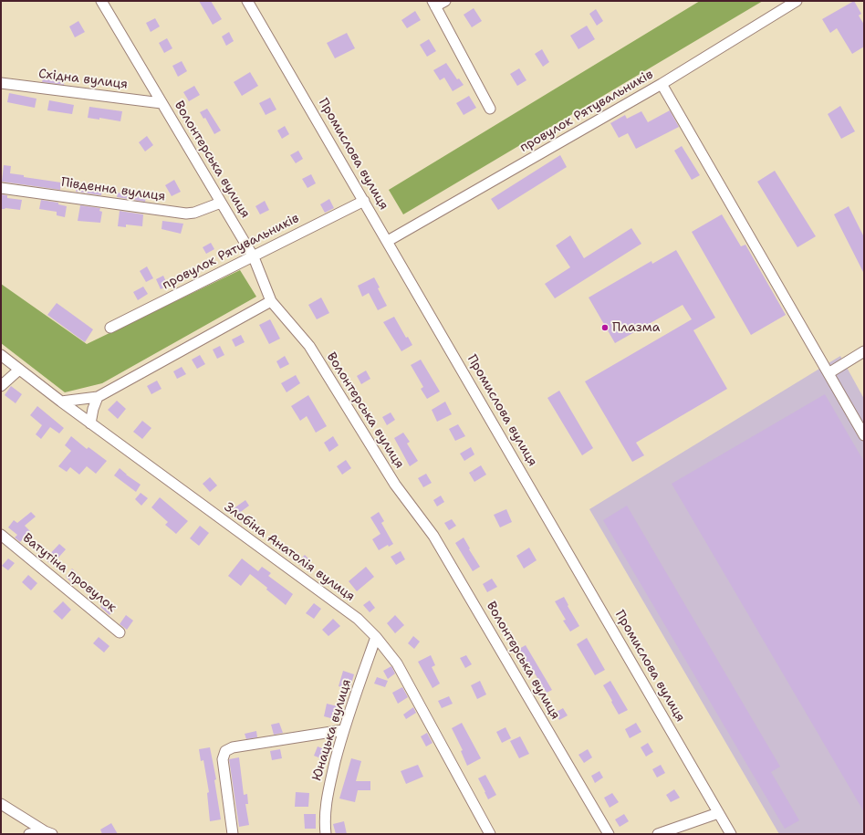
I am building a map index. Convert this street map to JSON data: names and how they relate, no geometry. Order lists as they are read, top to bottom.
{
  "streets": {
    "street": [
      "Східна вулиця",
      "провулок Рятувальників",
      "Промислова вулиця",
      "Волонтерська вулиця",
      "Південна вулиця",
      "Злобіна Анатолія вулиця",
      "Ватутіна провулок",
      "Юнацька вулиця"
    ]
  },
  "crossings": [
    ["Східна вулиця", "Волонтерська вулиця"],
    ["провулок Рятувальників", "Промислова вулиця"],
    ["провулок Рятувальників", "Волонтерська вулиця"],
    ["Волонтерська вулиця", "Південна вулиця"],
    ["Злобіна Анатолія вулиця", "Юнацька вулиця"]
  ],
  "places": ["Плазма"]
}
